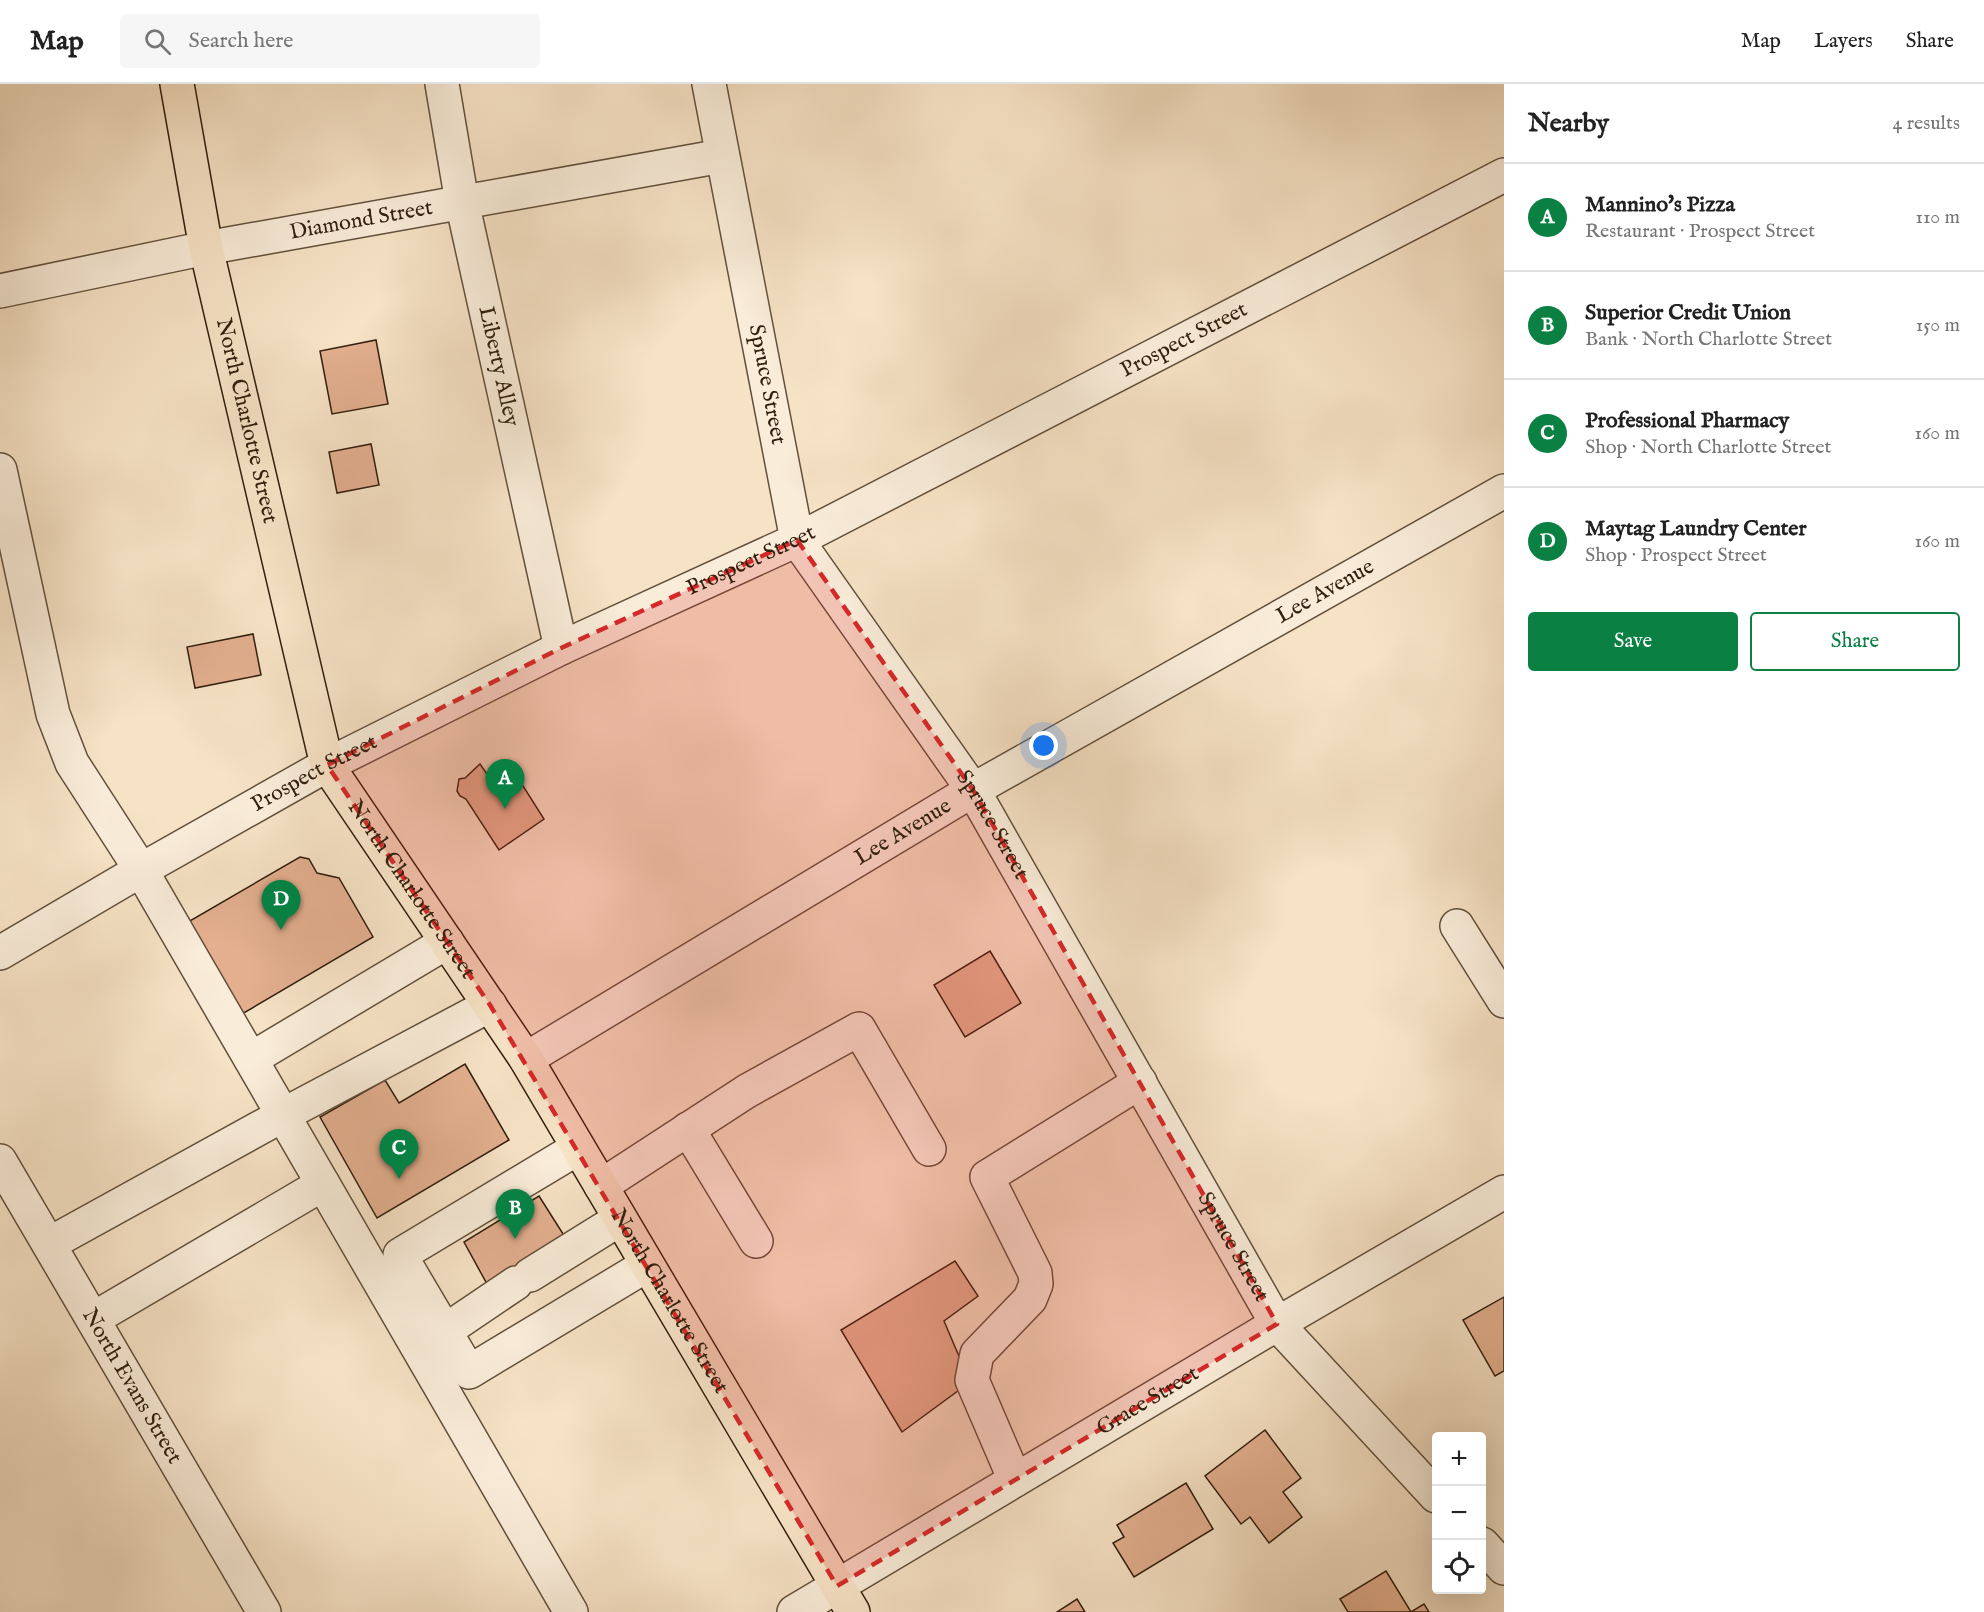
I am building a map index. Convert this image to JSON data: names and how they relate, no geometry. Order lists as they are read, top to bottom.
{
  "streets": {
    "main road": ["North Charlotte Street"],
    "street": [
      "Diamond Street",
      "Prospect Street",
      "Liberty Alley",
      "Spruce Street",
      "Lee Avenue",
      "North Evans Street",
      "Grace Street"
    ]
  },
  "crossings": [
    ["Diamond Street", "Liberty Alley"],
    ["Diamond Street", "Spruce Street"],
    ["Diamond Street", "North Charlotte Street"],
    ["Prospect Street", "Liberty Alley"],
    ["Prospect Street", "Spruce Street"],
    ["Prospect Street", "North Charlotte Street"],
    ["Spruce Street", "Lee Avenue"],
    ["Spruce Street", "Grace Street"],
    ["North Charlotte Street", "Lee Avenue"],
    ["North Charlotte Street", "Grace Street"]
  ],
  "page": {
    "header": "Map",
    "search": "Search here",
    "nav": ["Map", "Layers", "Share"],
    "heading": ["Nearby", "4 results"],
    "list": [
      {
        "mark": "A",
        "name": "Mannino's Pizza",
        "note": "Restaurant · Prospect Street",
        "value": "110 m"
      },
      {
        "mark": "B",
        "name": "Superior Credit Union",
        "note": "Bank · North Charlotte Street",
        "value": "150 m"
      },
      {
        "mark": "C",
        "name": "Professional Pharmacy",
        "note": "Shop · North Charlotte Street",
        "value": "160 m"
      },
      {
        "mark": "D",
        "name": "Maytag Laundry Center",
        "note": "Shop · Prospect Street",
        "value": "160 m"
      }
    ],
    "buttons": ["Save", "Share"],
    "pins": [
      "A",
      "D",
      "C",
      "B"
    ],
    "map_buttons": ["+", "−"]
  }
}
